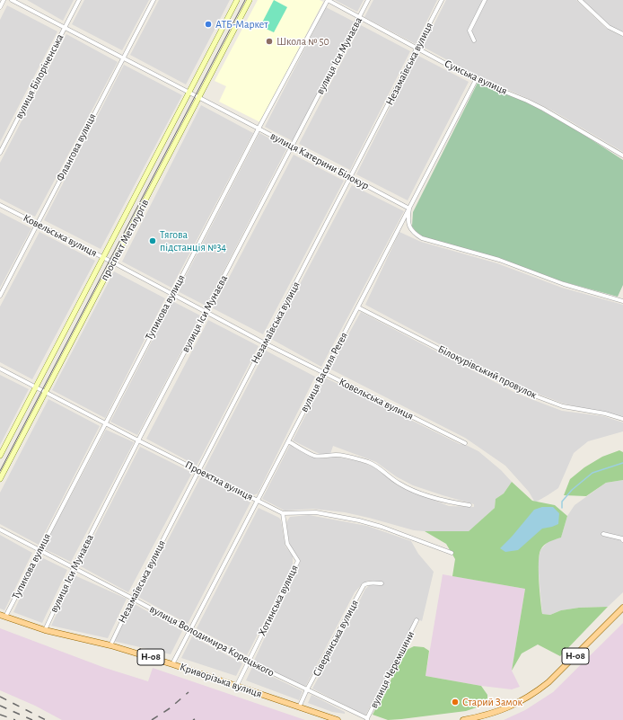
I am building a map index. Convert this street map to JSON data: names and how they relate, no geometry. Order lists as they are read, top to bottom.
{
  "streets": {
    "main road": ["проспект Металургів", "Н-08", "Криворізька вулиця"],
    "street": [
      "вулиця Іси Мунаєва",
      "Незамаївська вулиця",
      "вулиця Білоріченська",
      "Сумська вулиця",
      "Флангова вулиця",
      "вулиця Катерини Білокур",
      "Ковельська вулиця",
      "Тупикова вулиця",
      "вулиця Василя Регея",
      "Білокурівський провулок",
      "Проектна вулиця",
      "Хотинська вулиця",
      "Сіверянська вулиця",
      "вулиця Володимира Корецького",
      "вулиця Черемшини"
    ]
  },
  "crossings": [
    ["вулиця Іси Мунаєва", "Сумська вулиця"],
    ["вулиця Іси Мунаєва", "вулиця Катерини Білокур"],
    ["вулиця Іси Мунаєва", "Ковельська вулиця"],
    ["вулиця Іси Мунаєва", "Проектна вулиця"],
    ["вулиця Іси Мунаєва", "вулиця Володимира Корецького"],
    ["вулиця Іси Мунаєва", "Криворізька вулиця"],
    ["Незамаївська вулиця", "Сумська вулиця"],
    ["Незамаївська вулиця", "вулиця Катерини Білокур"],
    ["Незамаївська вулиця", "Ковельська вулиця"],
    ["Незамаївська вулиця", "Проектна вулиця"],
    ["Незамаївська вулиця", "вулиця Володимира Корецького"],
    ["Незамаївська вулиця", "Криворізька вулиця"],
    ["вулиця Білоріченська", "вулиця Катерини Білокур"],
    ["Сумська вулиця", "Тупикова вулиця"],
    ["Сумська вулиця", "вулиця Василя Регея"],
    ["Флангова вулиця", "вулиця Катерини Білокур"],
    ["Флангова вулиця", "Ковельська вулиця"],
    ["вулиця Катерини Білокур", "проспект Металургів"],
    ["вулиця Катерини Білокур", "Тупикова вулиця"],
    ["вулиця Катерини Білокур", "вулиця Василя Регея"],
    ["Ковельська вулиця", "проспект Металургів"],
    ["Ковельська вулиця", "Тупикова вулиця"],
    ["Ковельська вулиця", "вулиця Василя Регея"],
    ["проспект Металургів", "Проектна вулиця"],
    ["Тупикова вулиця", "Проектна вулиця"],
    ["Тупикова вулиця", "вулиця Володимира Корецького"],
    ["Тупикова вулиця", "Криворізька вулиця"],
    ["вулиця Василя Регея", "Білокурівський провулок"],
    ["вулиця Василя Регея", "Проектна вулиця"],
    ["вулиця Василя Регея", "вулиця Володимира Корецького"],
    ["вулиця Василя Регея", "Криворізька вулиця"],
    ["Проектна вулиця", "Хотинська вулиця"],
    ["Хотинська вулиця", "вулиця Володимира Корецького"],
    ["Хотинська вулиця", "Криворізька вулиця"],
    ["Сіверянська вулиця", "вулиця Володимира Корецького"],
    ["Сіверянська вулиця", "Криворізька вулиця"],
    ["вулиця Володимира Корецького", "вулиця Черемшини"]
  ],
  "places": [
    "АТБ-Маркет",
    "Школа № 50",
    "Тягова пiдстанцiя №34",
    "Старий Замок"
  ]
}
